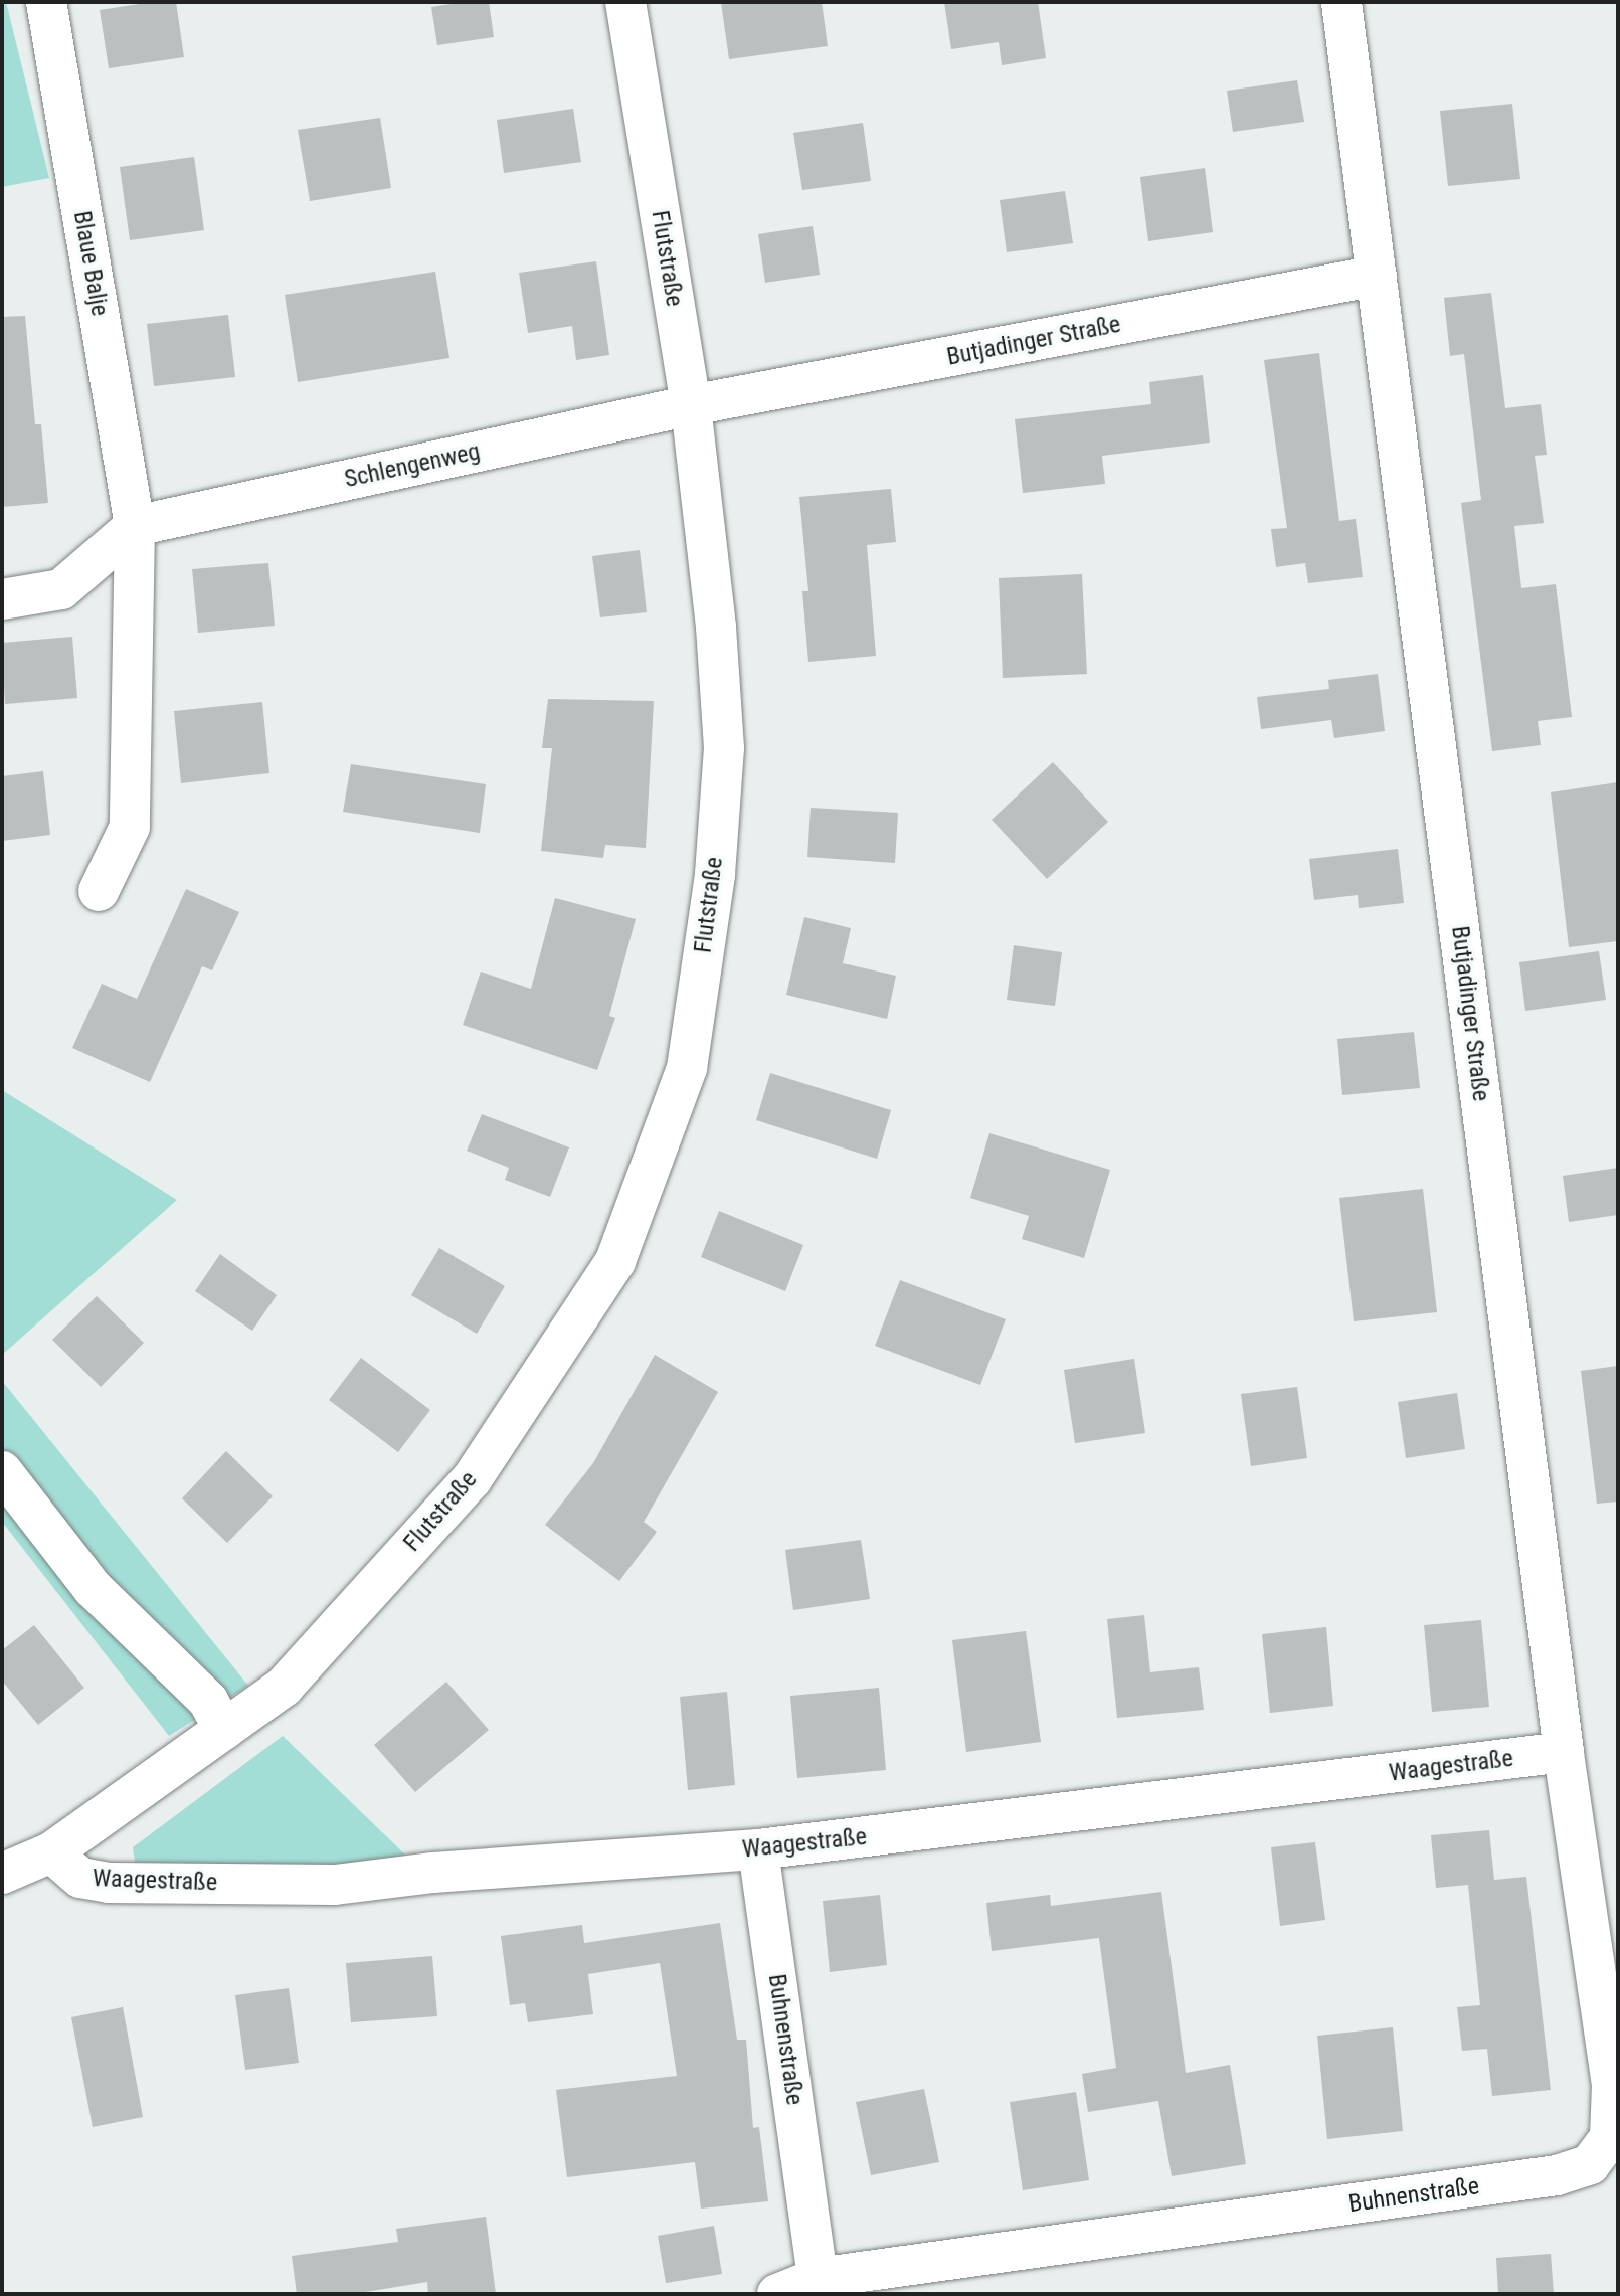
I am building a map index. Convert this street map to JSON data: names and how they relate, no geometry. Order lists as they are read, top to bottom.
{
  "streets": {
    "street": [
      "Flutstraße",
      "Blaue Balje",
      "Butjadinger Straße",
      "Schlengenweg",
      "Waagestraße",
      "Buhnenstraße"
    ]
  },
  "crossings": [
    ["Flutstraße", "Butjadinger Straße"],
    ["Flutstraße", "Schlengenweg"],
    ["Flutstraße", "Waagestraße"],
    ["Blaue Balje", "Schlengenweg"],
    ["Butjadinger Straße", "Schlengenweg"],
    ["Butjadinger Straße", "Waagestraße"],
    ["Butjadinger Straße", "Buhnenstraße"],
    ["Waagestraße", "Buhnenstraße"]
  ]
}
